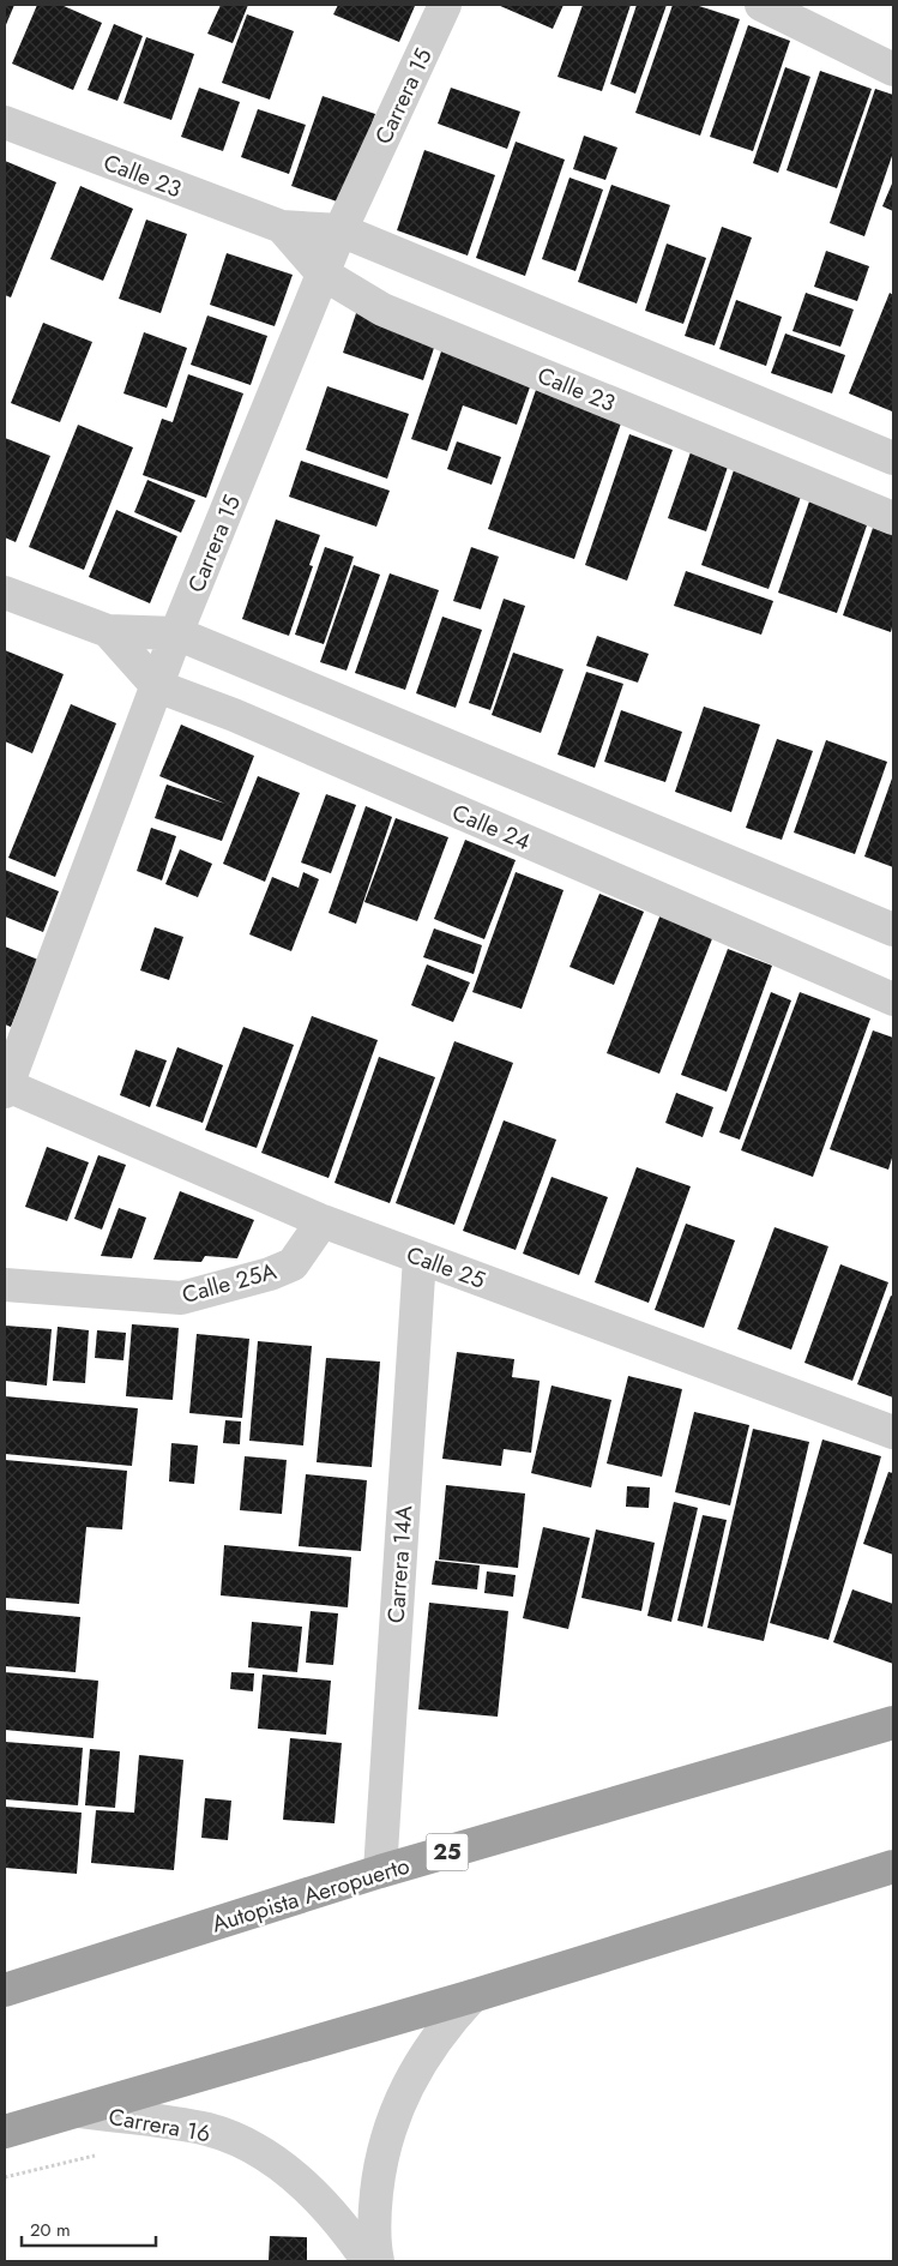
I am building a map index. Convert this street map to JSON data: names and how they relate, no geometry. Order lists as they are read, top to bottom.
{
  "streets": {
    "highway": ["25", "Autopista Aeropuerto"],
    "street": [
      "Carrera 15",
      "Calle 23",
      "Calle 24",
      "Calle 25",
      "Calle 25A",
      "Carrera 14A",
      "Carrera 16"
    ]
  },
  "crossings": [
    ["Carrera 15", "Calle 23"],
    ["Carrera 15", "Calle 24"],
    ["Carrera 15", "Calle 25"],
    ["Calle 25", "Calle 25A"],
    ["Calle 25", "Carrera 14A"],
    ["Carrera 14A", "Autopista Aeropuerto"]
  ],
  "scale_bar": "20 m"
}
